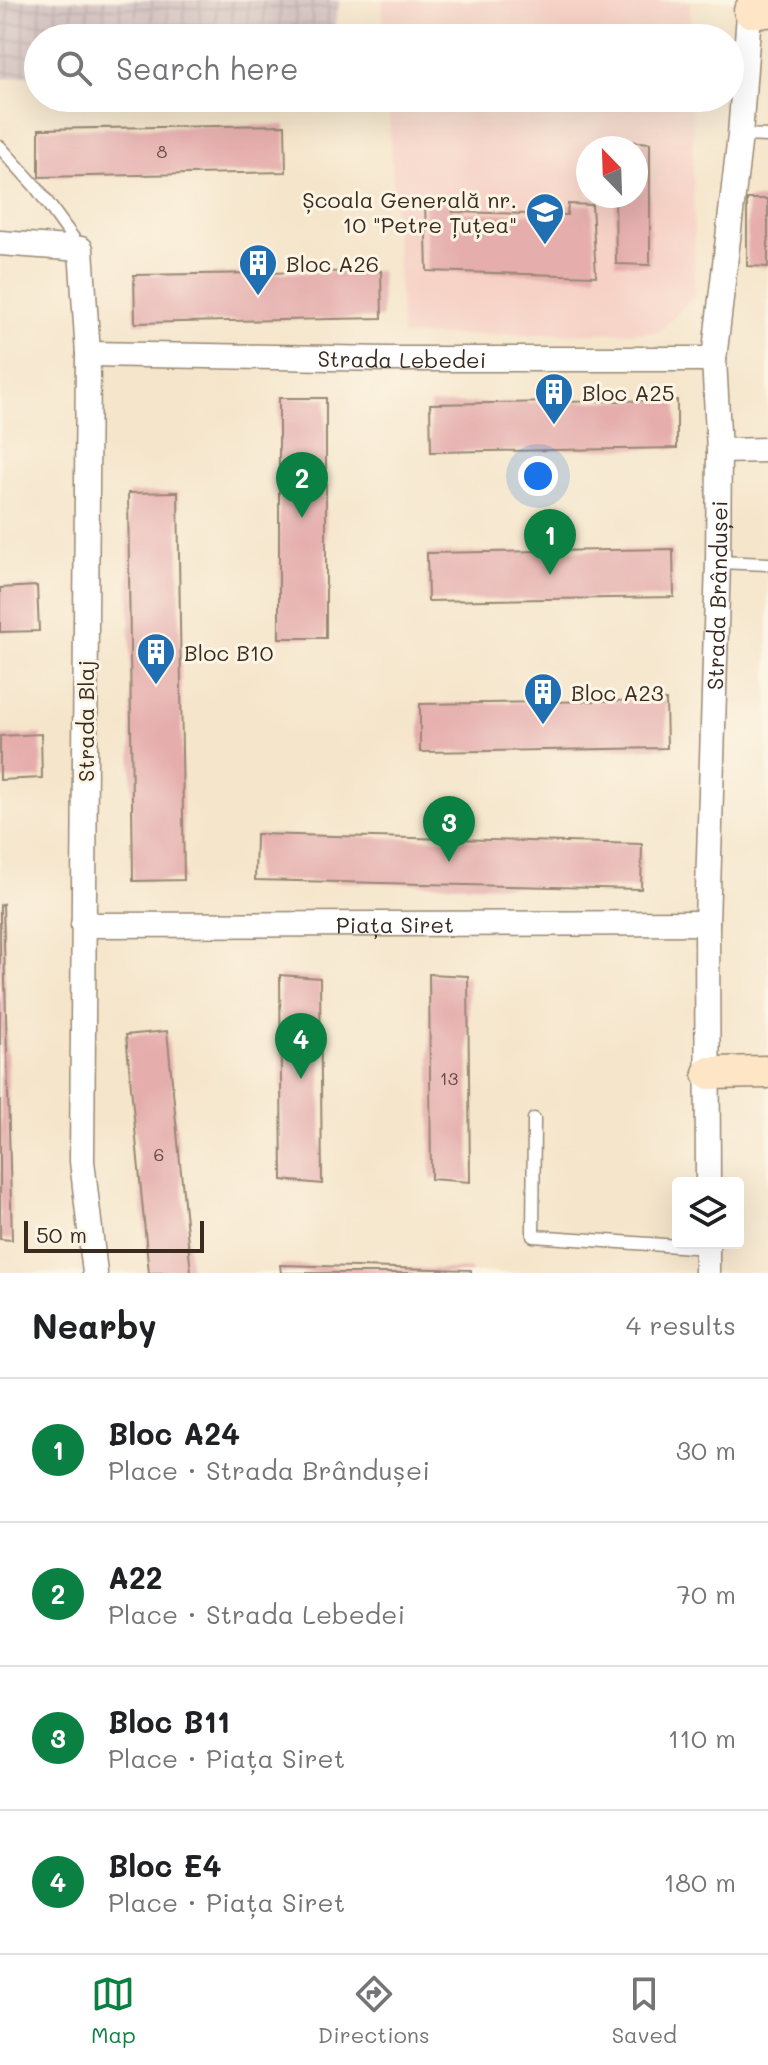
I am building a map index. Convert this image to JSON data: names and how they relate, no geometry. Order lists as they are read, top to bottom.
{
  "streets": {
    "street": [
      "Strada Lebedei",
      "Strada Brândușei",
      "Strada Blaj",
      "Piața Siret"
    ]
  },
  "crossings": [
    ["Strada Lebedei", "Strada Brândușei"],
    ["Strada Lebedei", "Strada Blaj"],
    ["Strada Brândușei", "Piața Siret"],
    ["Strada Blaj", "Piața Siret"]
  ],
  "places": {
    "school or university": ["Școala Generală nr. 10 \"Petre Țuțea\""],
    "building": [
      "Bloc A26",
      "Bloc A25",
      "Bloc B10",
      "Bloc A23"
    ]
  },
  "house_numbers": ["8", "13", "6"],
  "scale_bar": "50 m",
  "north": "top left",
  "page": {
    "search": "Search here",
    "pins": [
      "2",
      "1",
      "3",
      "4"
    ],
    "scale": "50 m",
    "heading": ["Nearby", "4 results"],
    "list": [
      {
        "mark": "1",
        "name": "Bloc A24",
        "note": "Place · Strada Brândușei",
        "value": "30 m"
      },
      {
        "mark": "2",
        "name": "A22",
        "note": "Place · Strada Lebedei",
        "value": "70 m"
      },
      {
        "mark": "3",
        "name": "Bloc B11",
        "note": "Place · Piața Siret",
        "value": "110 m"
      },
      {
        "mark": "4",
        "name": "Bloc E4",
        "note": "Place · Piața Siret",
        "value": "180 m"
      }
    ],
    "nav": ["Map", "Directions", "Saved"]
  }
}
